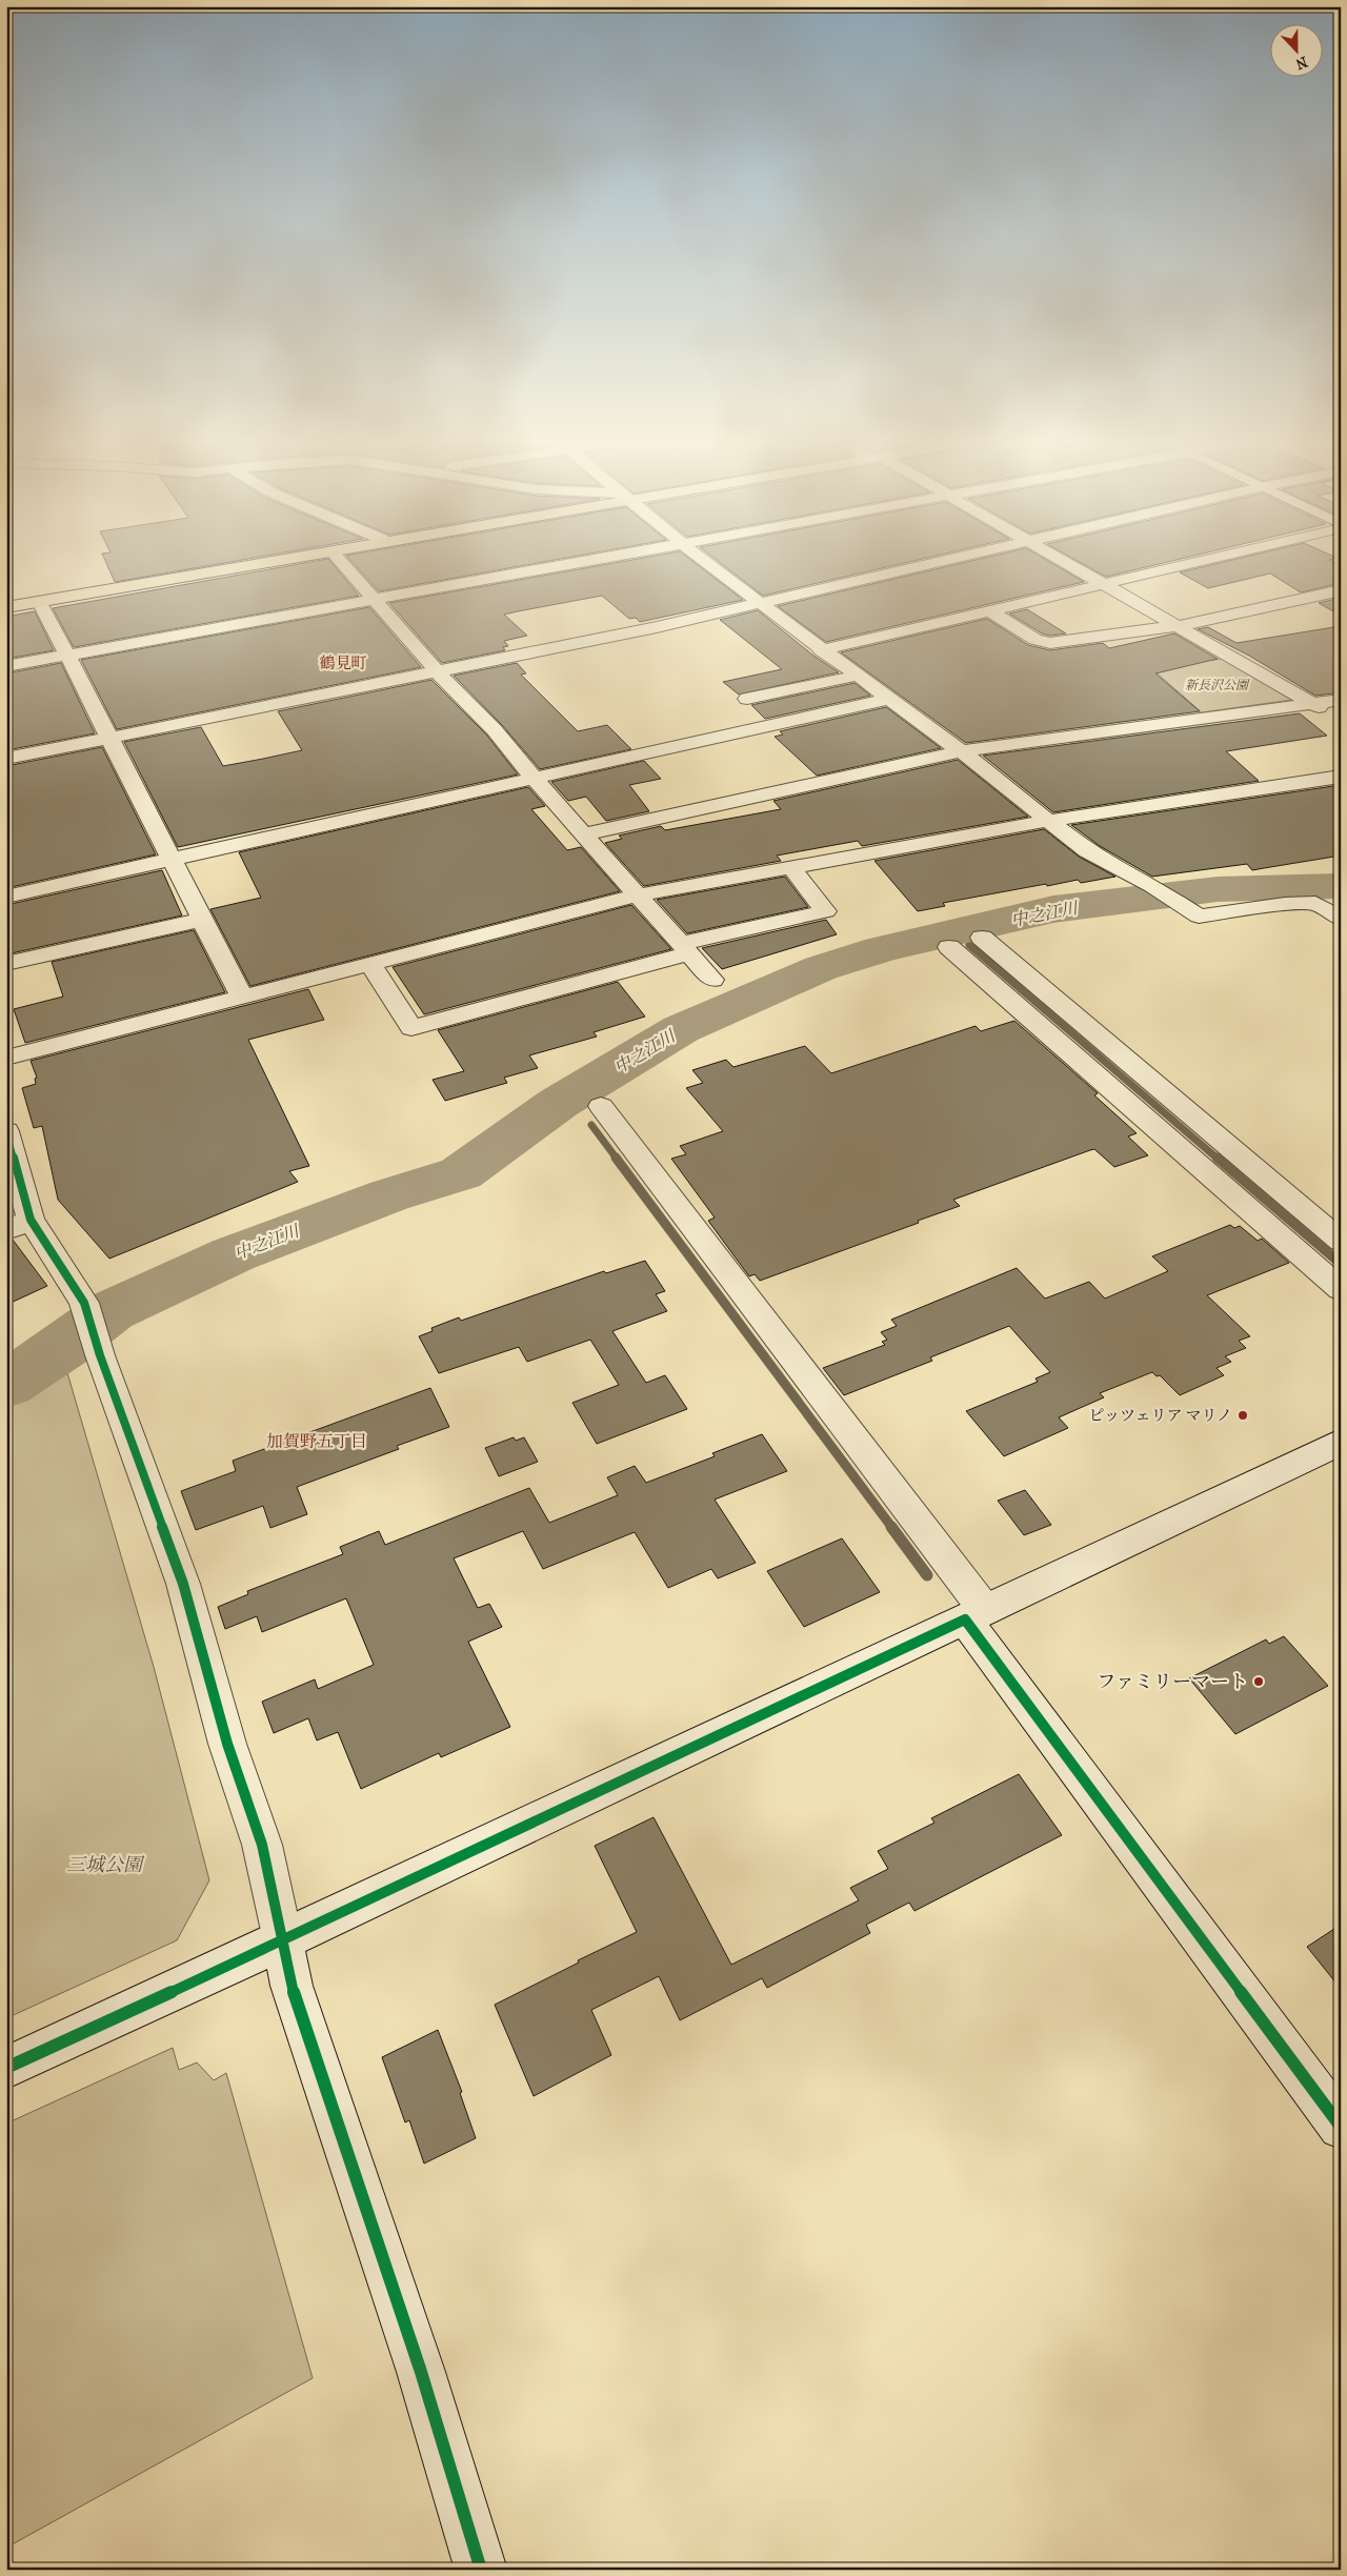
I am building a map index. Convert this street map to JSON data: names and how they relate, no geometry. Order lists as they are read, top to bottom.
{
  "districts": ["鶴見町", "加賀野五丁目"],
  "water": ["中之江川"],
  "parks": ["新長沢公園", "三城公園"],
  "places": ["ピッツェリア マリノ", "ファミリーマート"],
  "north": "bottom"
}
